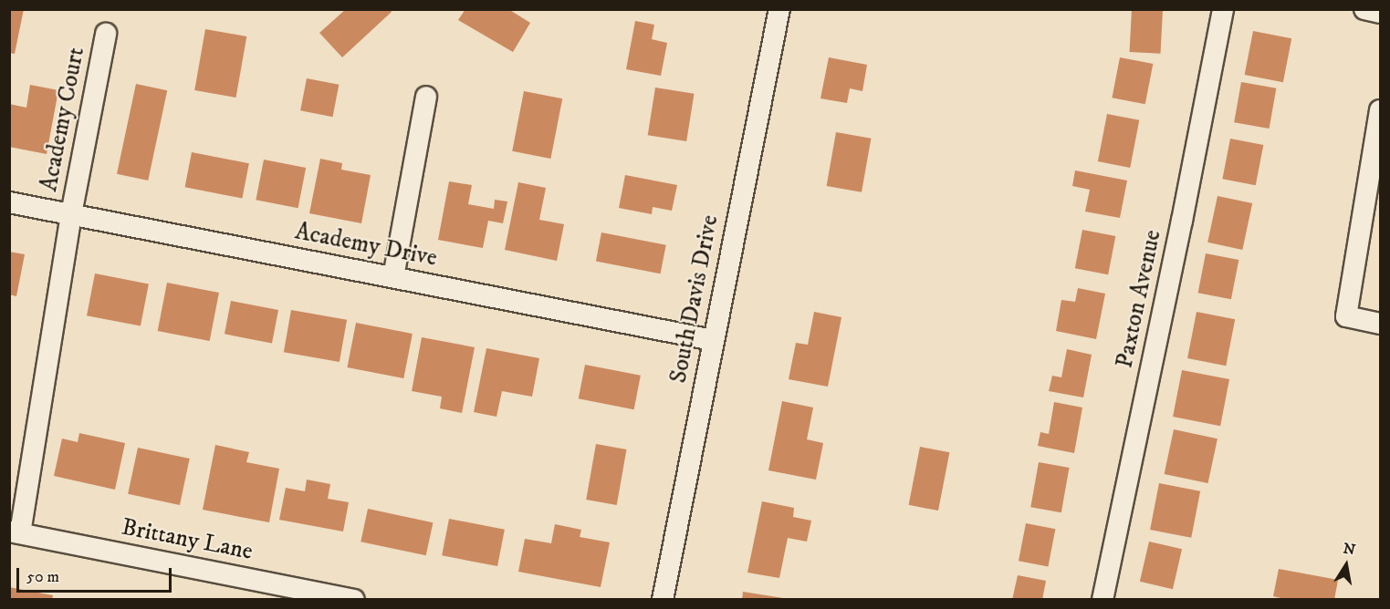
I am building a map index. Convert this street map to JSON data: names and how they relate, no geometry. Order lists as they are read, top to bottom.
{
  "streets": {
    "street": [
      "Academy Court",
      "Academy Drive",
      "South Davis Drive",
      "Paxton Avenue",
      "Brittany Lane"
    ]
  },
  "crossings": [
    ["Academy Court", "Academy Drive"],
    ["Academy Court", "Brittany Lane"],
    ["Academy Drive", "South Davis Drive"]
  ],
  "scale_bar": "50 m",
  "north": "top"
}
